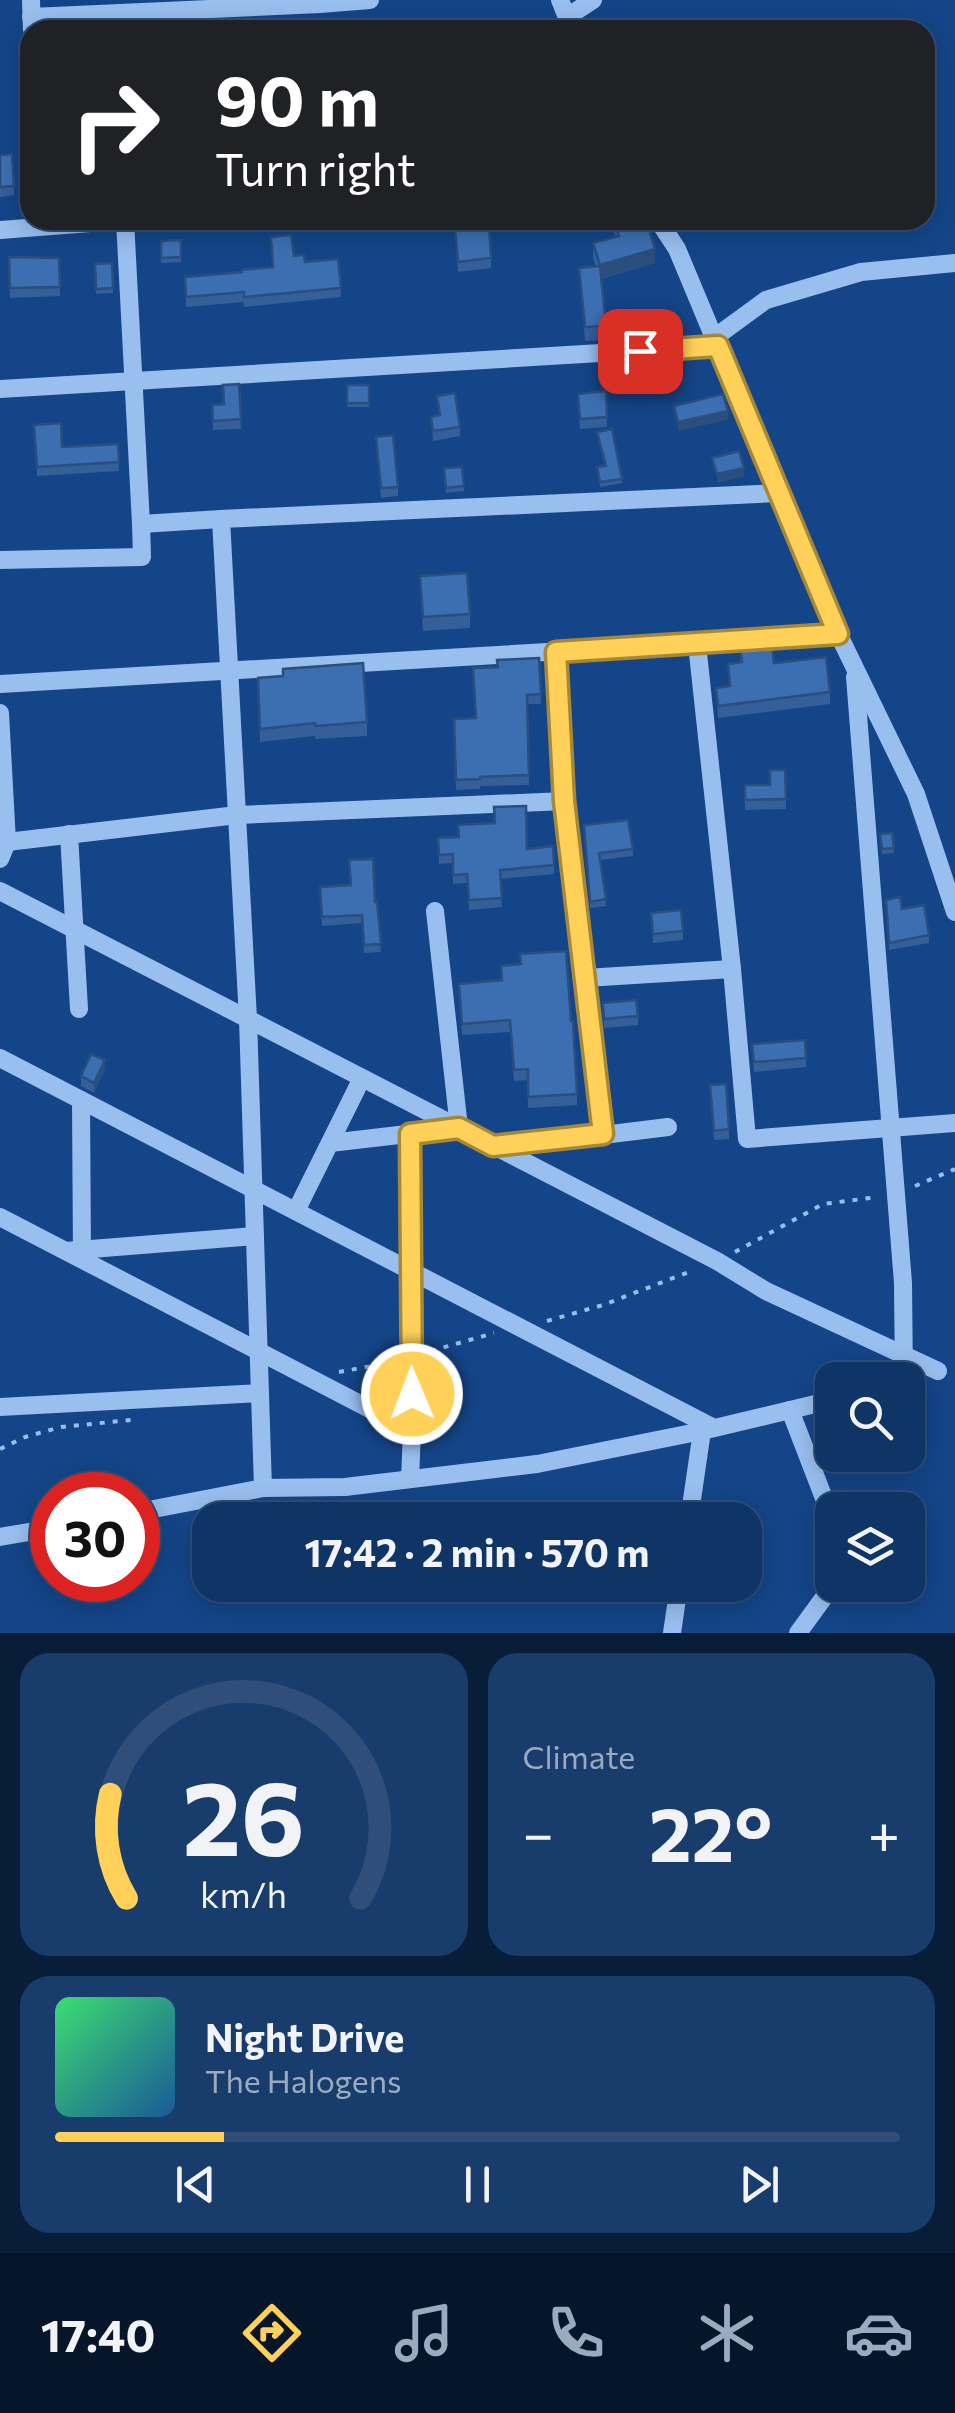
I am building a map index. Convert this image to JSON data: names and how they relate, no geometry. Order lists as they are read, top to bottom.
{
  "page": {
    "turn": ["90 m", "Turn right"],
    "limit": "30",
    "trip": "17:42 · 2 min · 570 m",
    "tile": "Climate",
    "heat": ["−", "22°", "+"],
    "song": ["Night Drive", "The Halogens"],
    "tabs": "17:40",
    "gauge": ["26", "km/h"]
  }
}
